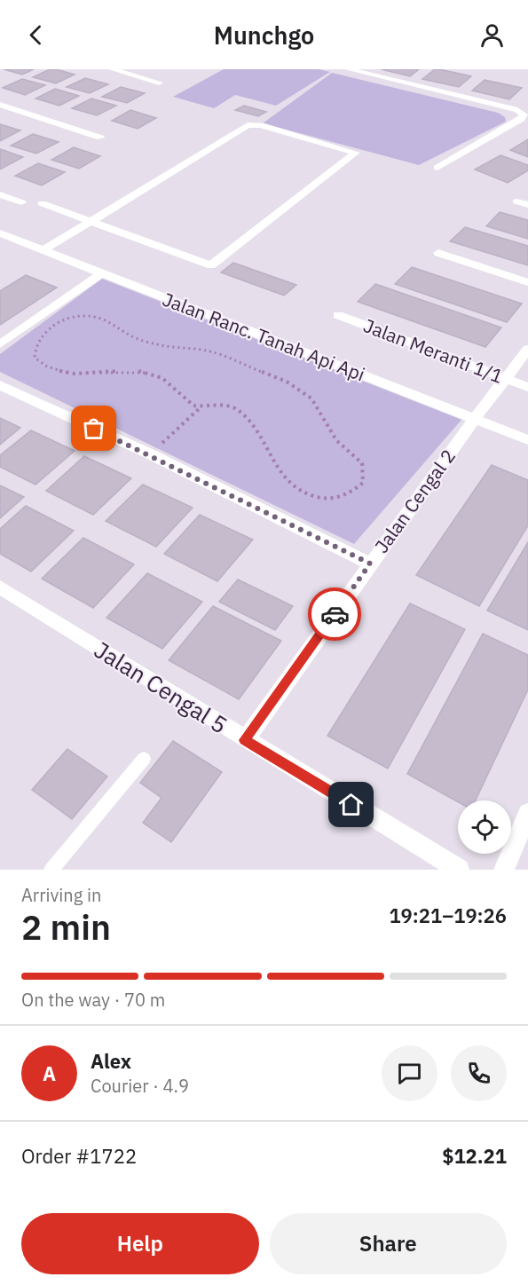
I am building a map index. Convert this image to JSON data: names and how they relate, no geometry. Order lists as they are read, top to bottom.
{
  "streets": {
    "street": [
      "Jalan Ranc. Tanah Api Api",
      "Jalan Meranti 1/1",
      "Jalan Cengal 2",
      "Jalan Cengal 5"
    ]
  },
  "crossings": [
    ["Jalan Ranc. Tanah Api Api", "Jalan Cengal 2"],
    ["Jalan Meranti 1/1", "Jalan Cengal 2"],
    ["Jalan Cengal 2", "Jalan Cengal 5"]
  ],
  "page": {
    "header": "Munchgo",
    "heading": ["2 min", "Arriving in", "19:21–19:26"],
    "panel": [
      "Alex",
      "Courier · 4.9",
      "Order #1722",
      "$12.21"
    ],
    "bar": "On the way · 70 m",
    "round": "A",
    "buttons": ["Help", "Share"]
  }
}
